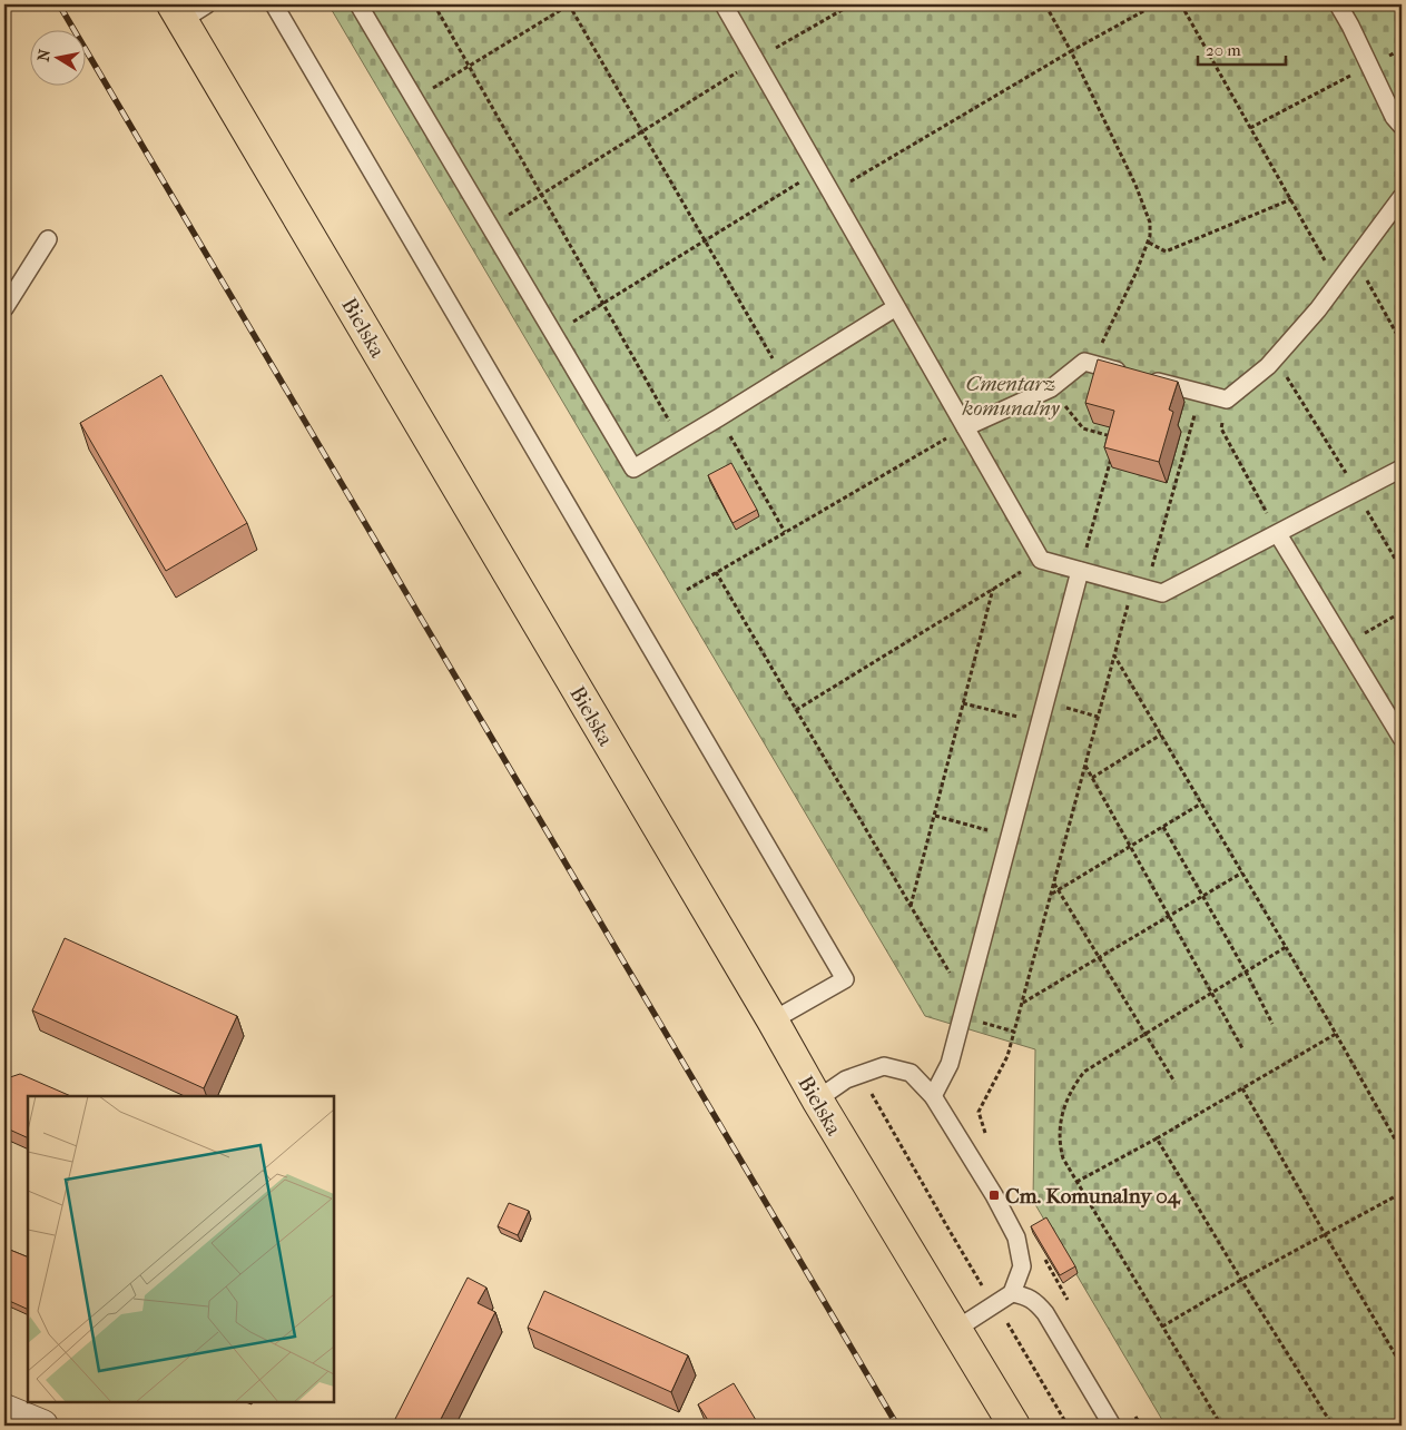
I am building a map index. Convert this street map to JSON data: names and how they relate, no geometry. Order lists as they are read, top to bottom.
{
  "streets": {
    "main road": ["Bielska"]
  },
  "parks": ["Cmentarz komunalny"],
  "places": {
    "transit": ["Cm. Komunalny 04"]
  },
  "scale_bar": "20 m",
  "north": "left"
}
